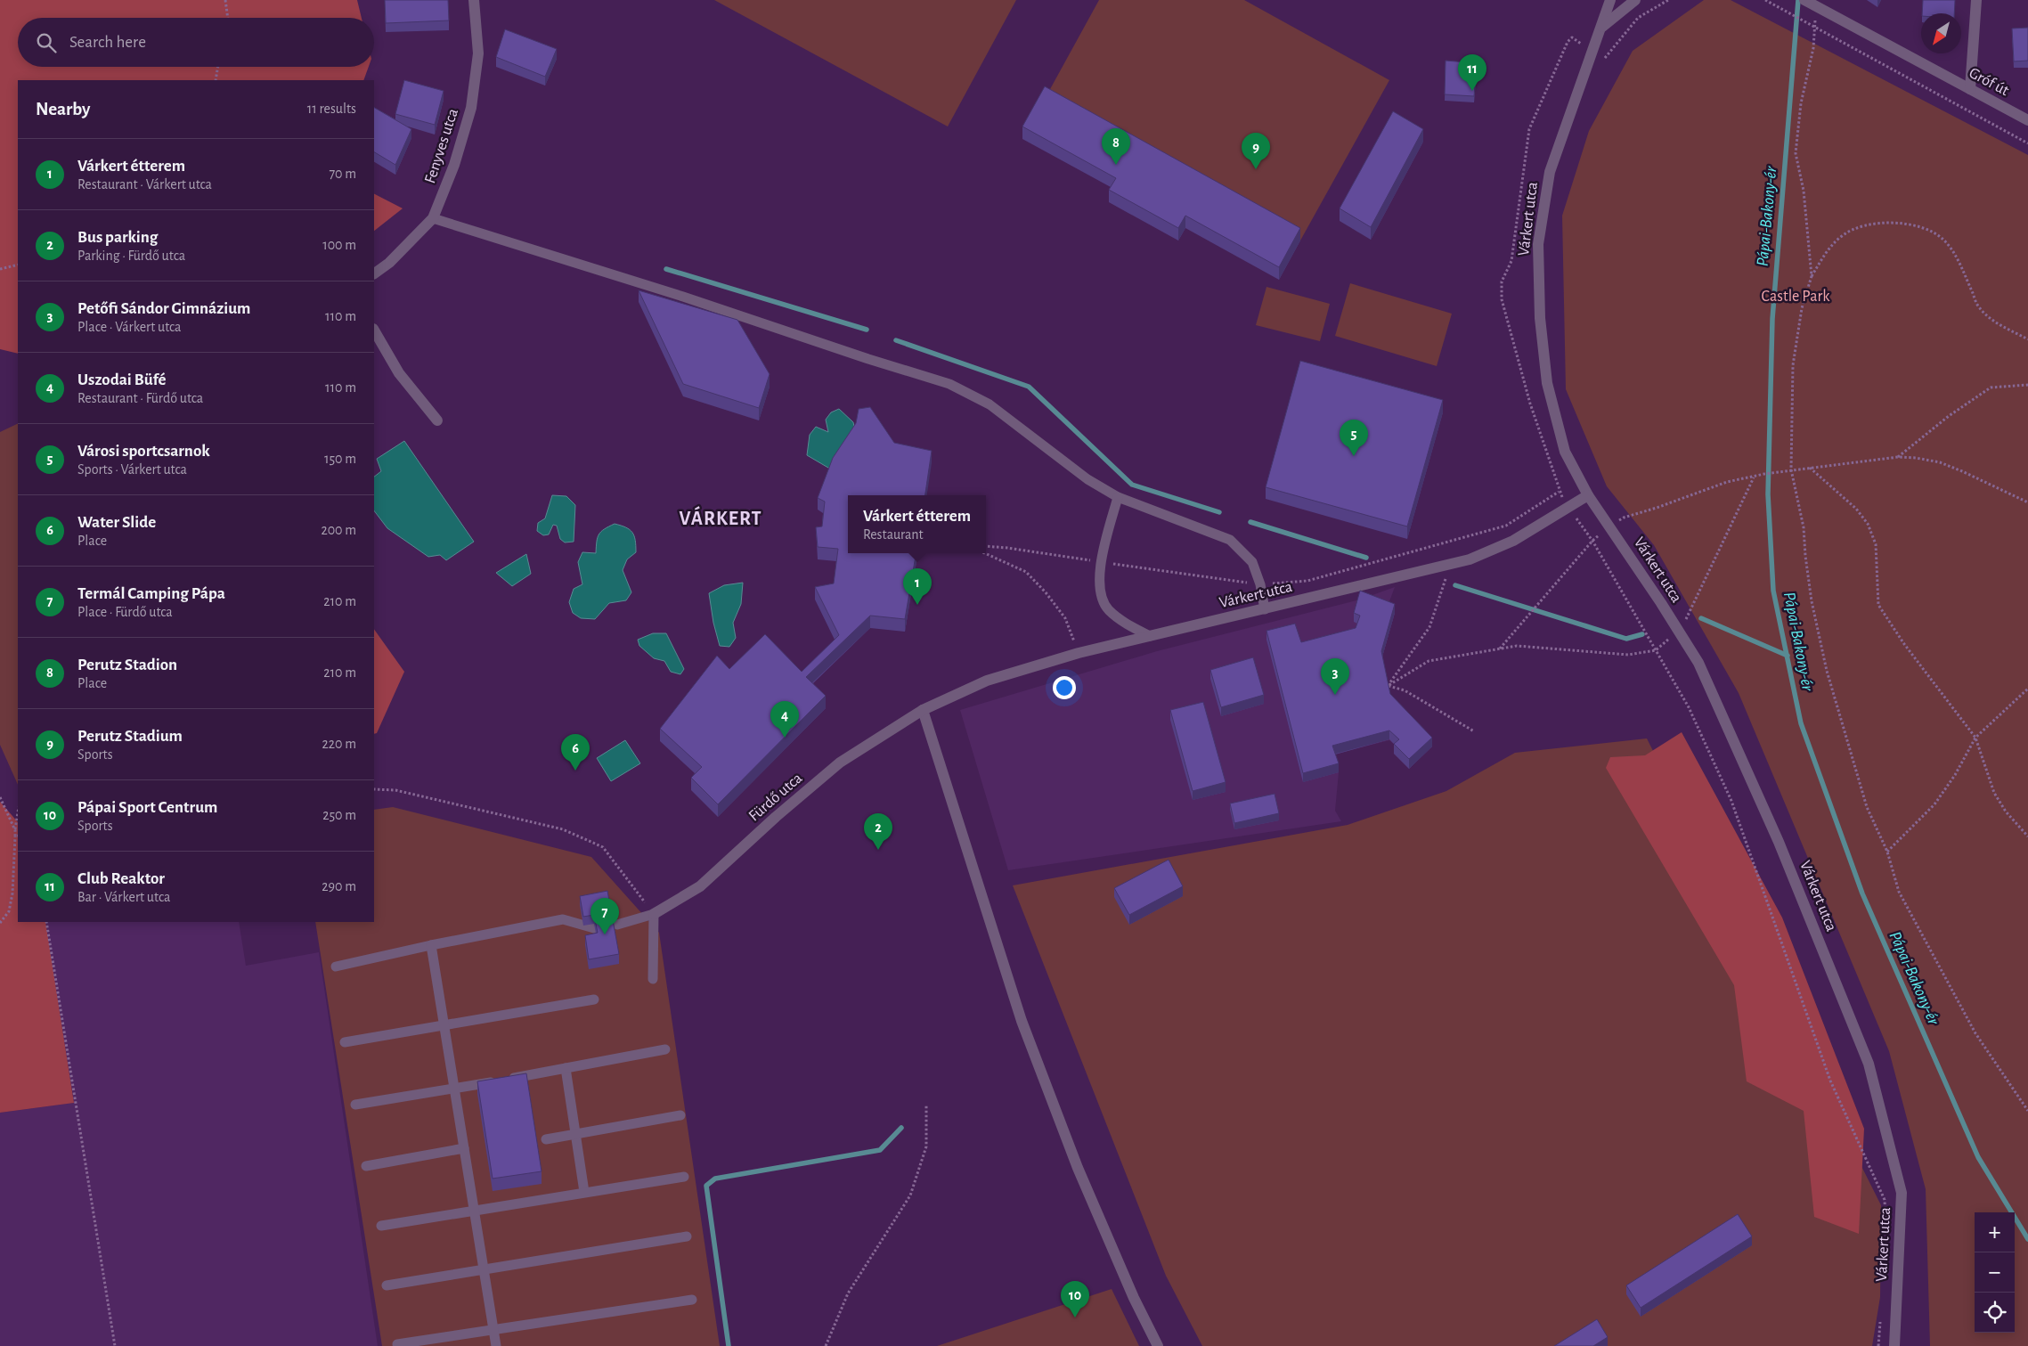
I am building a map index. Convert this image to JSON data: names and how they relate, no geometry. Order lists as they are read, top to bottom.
{
  "streets": {
    "street": [
      "Gróf út",
      "Fenyves utca",
      "Várkert utca",
      "Fürdő utca"
    ]
  },
  "crossings": [
    ["Várkert utca", "Fürdő utca"]
  ],
  "districts": ["VÁRKERT"],
  "water": ["Pápai-Bakony-ér"],
  "parks": ["Castle Park"],
  "north": "bottom left",
  "page": {
    "search": "Search here",
    "pins": [
      "11",
      "8",
      "9",
      "5",
      "1",
      "3",
      "4",
      "6",
      "2",
      "7",
      "10"
    ],
    "heading": ["Nearby", "11 results"],
    "list": [
      {
        "mark": "1",
        "name": "Várkert étterem",
        "note": "Restaurant · Várkert utca",
        "value": "70 m"
      },
      {
        "mark": "2",
        "name": "Bus parking",
        "note": "Parking · Fürdő utca",
        "value": "100 m"
      },
      {
        "mark": "3",
        "name": "Petőfi Sándor Gimnázium",
        "note": "Place · Várkert utca",
        "value": "110 m"
      },
      {
        "mark": "4",
        "name": "Uszodai Büfé",
        "note": "Restaurant · Fürdő utca",
        "value": "110 m"
      },
      {
        "mark": "5",
        "name": "Városi sportcsarnok",
        "note": "Sports · Várkert utca",
        "value": "150 m"
      },
      {
        "mark": "6",
        "name": "Water Slide",
        "note": "Place",
        "value": "200 m"
      },
      {
        "mark": "7",
        "name": "Termál Camping Pápa",
        "note": "Place · Fürdő utca",
        "value": "210 m"
      },
      {
        "mark": "8",
        "name": "Perutz Stadion",
        "note": "Place",
        "value": "210 m"
      },
      {
        "mark": "9",
        "name": "Perutz Stadium",
        "note": "Sports",
        "value": "220 m"
      },
      {
        "mark": "10",
        "name": "Pápai Sport Centrum",
        "note": "Sports",
        "value": "250 m"
      },
      {
        "mark": "11",
        "name": "Club Reaktor",
        "note": "Bar · Várkert utca",
        "value": "290 m"
      }
    ],
    "popup": ["Várkert étterem", "Restaurant"],
    "map_buttons": ["+", "−"]
  }
}
